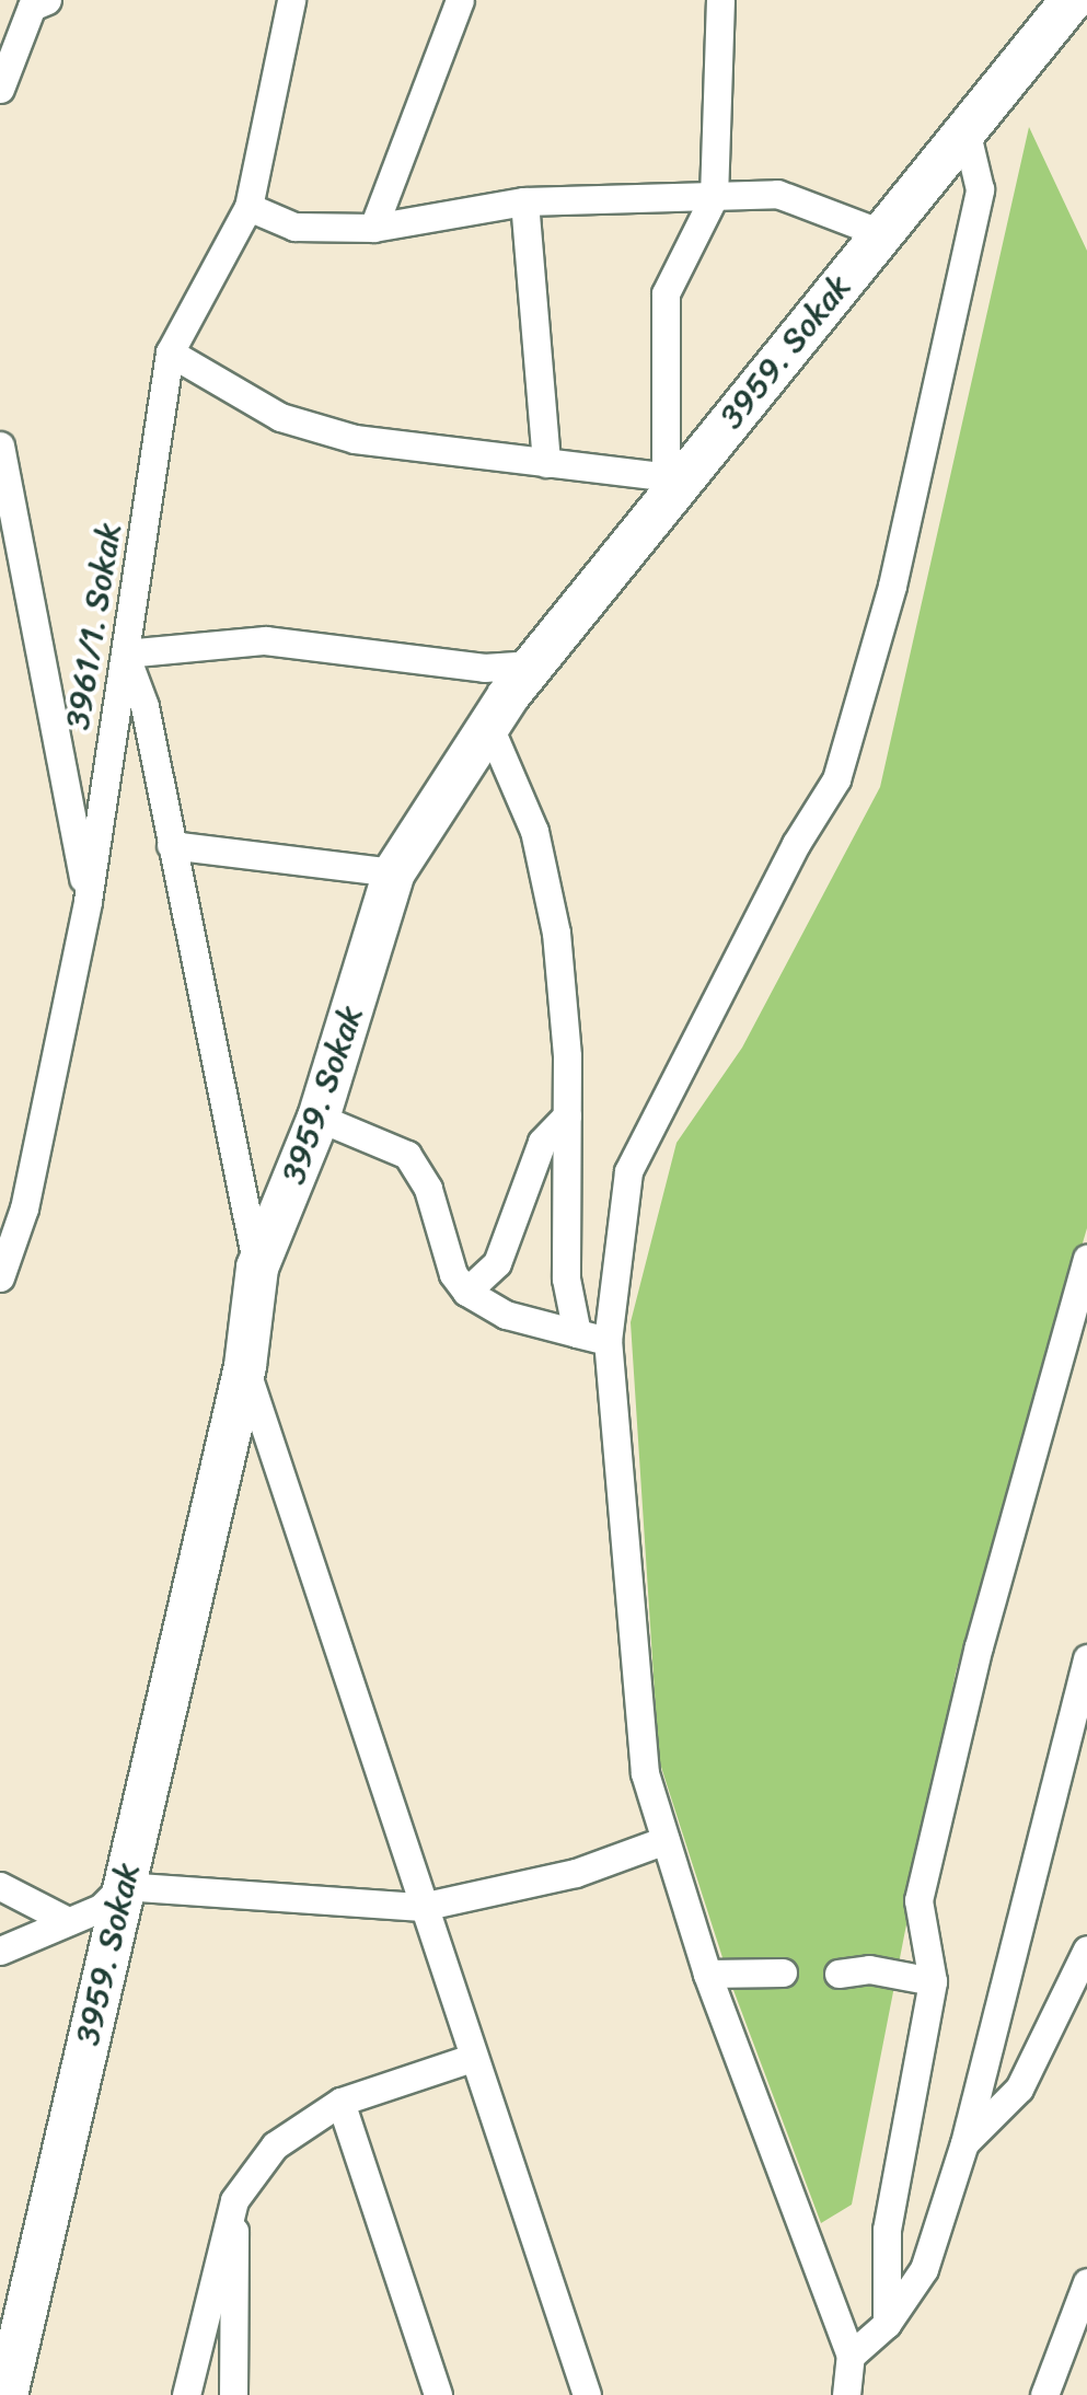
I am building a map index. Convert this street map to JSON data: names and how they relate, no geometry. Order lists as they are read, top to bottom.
{
  "streets": {
    "street": ["3959. Sokak", "3961/1. Sokak"]
  }
}
